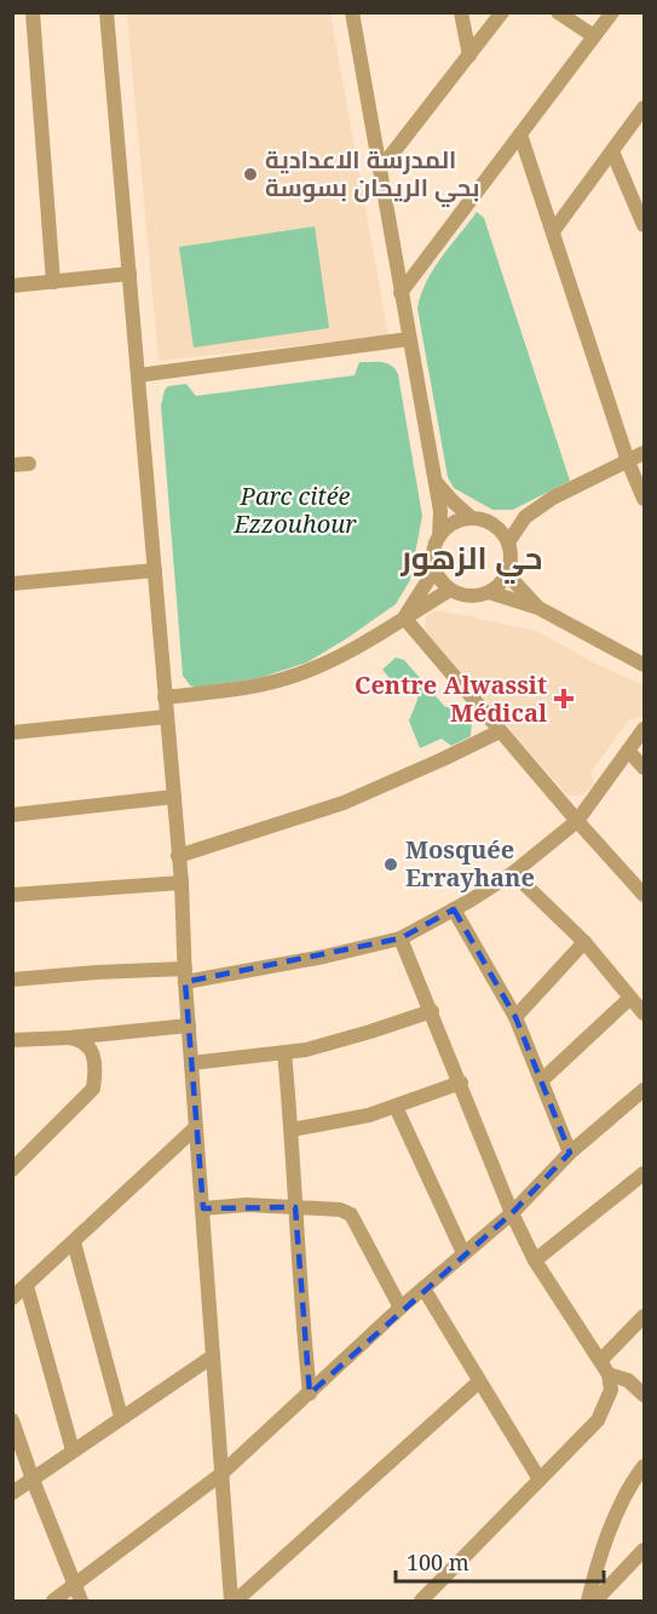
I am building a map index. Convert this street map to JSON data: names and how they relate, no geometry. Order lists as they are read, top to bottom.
{
  "districts": ["حي الزهور"],
  "parks": ["Parc citée Ezzouhour"],
  "places": {
    "other": ["المدرسة الاعدادية بحي الريحان بسوسة", "Mosquée Errayhane"],
    "health": ["Centre Alwassit Médical"]
  },
  "scale_bar": "100 m"
}
